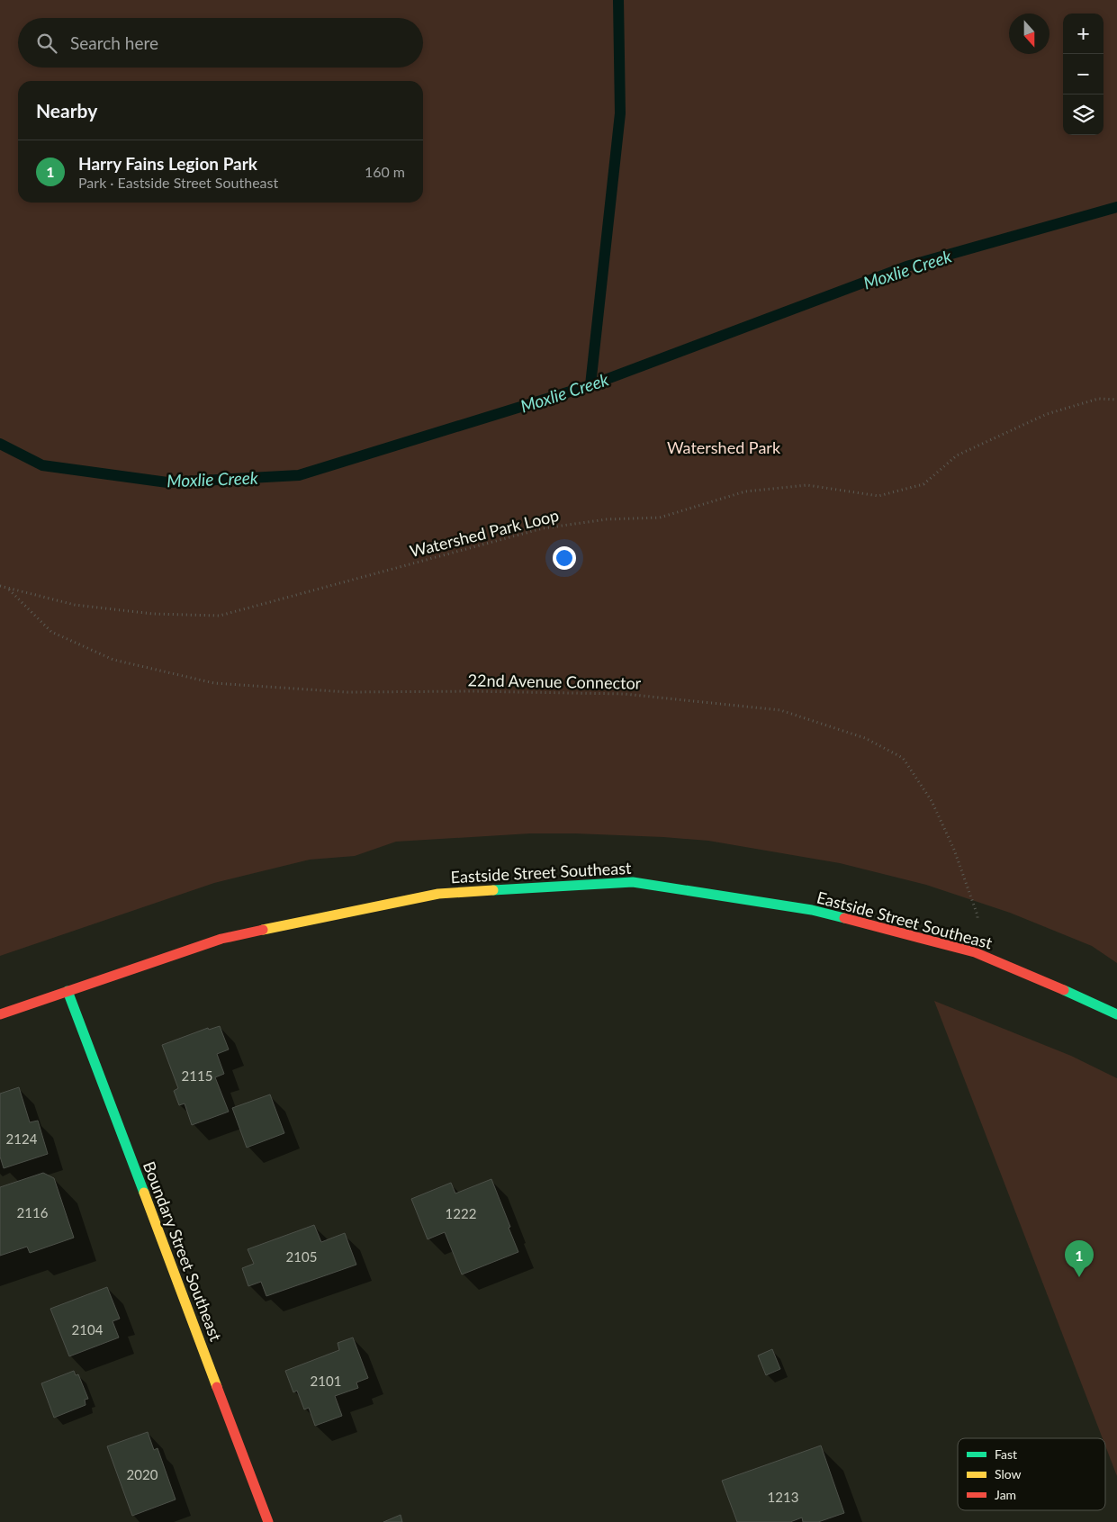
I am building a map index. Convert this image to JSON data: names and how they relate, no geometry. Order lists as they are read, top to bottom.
{
  "streets": {
    "street": ["Eastside Street Southeast", "Boundary Street Southeast"],
    "path": ["Watershed Park Loop", "22nd Avenue Connector"]
  },
  "crossings": [
    ["Watershed Park Loop", "22nd Avenue Connector"],
    ["22nd Avenue Connector", "Eastside Street Southeast"],
    ["Eastside Street Southeast", "Boundary Street Southeast"]
  ],
  "water": ["Moxlie Creek"],
  "parks": ["Watershed Park"],
  "house_numbers": [
    "2115",
    "2124",
    "2116",
    "1222",
    "2105",
    "2104",
    "2101",
    "2020",
    "1213"
  ],
  "legend": ["Fast", "Slow", "Jam"],
  "north": "bottom",
  "page": {
    "map_buttons": ["+", "−"],
    "search": "Search here",
    "heading": "Nearby",
    "list": [
      {
        "mark": "1",
        "name": "Harry Fains Legion Park",
        "note": "Park · Eastside Street Southeast",
        "value": "160 m"
      }
    ],
    "pins": "1"
  }
}
